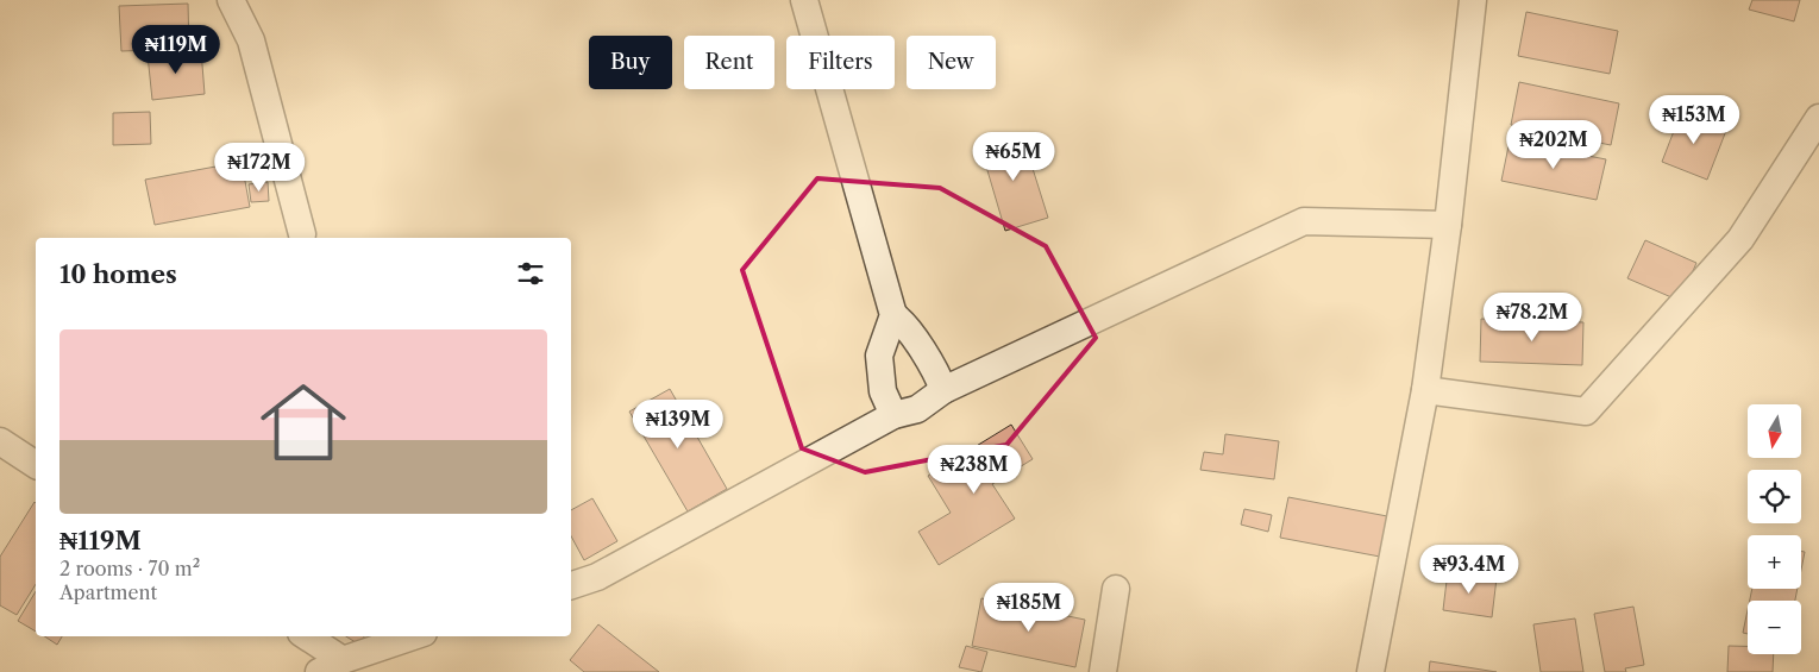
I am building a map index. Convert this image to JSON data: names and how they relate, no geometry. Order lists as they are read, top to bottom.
{
  "north": "bottom",
  "page": {
    "price": [
      "₦119M",
      "₦153M",
      "₦202M",
      "₦65M",
      "₦172M",
      "₦78.2M",
      "₦139M",
      "₦238M",
      "₦93.4M",
      "₦185M"
    ],
    "chip": [
      "Buy",
      "Rent",
      "Filters",
      "New"
    ],
    "heading": "10 homes",
    "list": [
      {
        "name": "₦119M",
        "note": "2 rooms · 70 m² · Apartment"
      }
    ],
    "map_buttons": ["+", "−"]
  }
}
